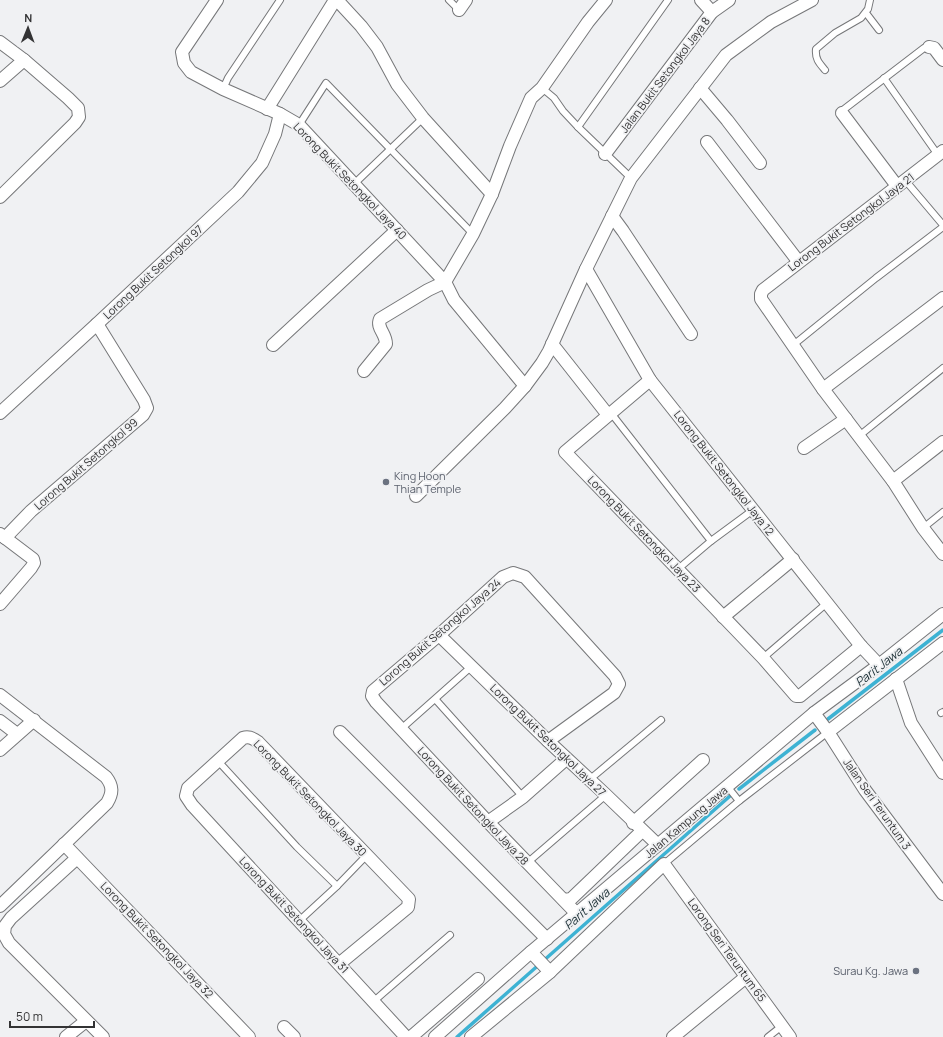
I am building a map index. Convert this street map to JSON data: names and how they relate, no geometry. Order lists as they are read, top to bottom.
{
  "streets": {
    "street": [
      "Jalan Bukit Setongkol Jaya 8",
      "Lorong Bukit Setongkol Jaya 40",
      "Lorong Bukit Setongkol Jaya 21",
      "Lorong Bukit Setongkol 97",
      "Lorong Bukit Setongkol 99",
      "Lorong Bukit Setongkol Jaya 12",
      "Lorong Bukit Setongkol Jaya 23",
      "Lorong Bukit Setongkol Jaya 24",
      "Lorong Bukit Setongkol Jaya 27",
      "Lorong Bukit Setongkol Jaya 30",
      "Jalan Seri Teruntum 3",
      "Lorong Bukit Setongkol Jaya 28",
      "Jalan Kampung Jawa",
      "Lorong Bukit Setongkol Jaya 31",
      "Lorong Bukit Setongkol Jaya 32",
      "Lorong Seri Teruntum 65"
    ]
  },
  "crossings": [
    ["Lorong Bukit Setongkol Jaya 40", "Lorong Bukit Setongkol 97"],
    ["Lorong Bukit Setongkol 97", "Lorong Bukit Setongkol 99"],
    ["Lorong Bukit Setongkol Jaya 12", "Lorong Bukit Setongkol Jaya 23"],
    ["Lorong Bukit Setongkol Jaya 12", "Jalan Kampung Jawa"],
    ["Lorong Bukit Setongkol Jaya 24", "Lorong Bukit Setongkol Jaya 27"],
    ["Lorong Bukit Setongkol Jaya 24", "Lorong Bukit Setongkol Jaya 28"],
    ["Lorong Bukit Setongkol Jaya 27", "Jalan Kampung Jawa"],
    ["Lorong Bukit Setongkol Jaya 30", "Lorong Bukit Setongkol Jaya 31"],
    ["Jalan Seri Teruntum 3", "Jalan Kampung Jawa"],
    ["Lorong Bukit Setongkol Jaya 28", "Jalan Kampung Jawa"],
    ["Jalan Kampung Jawa", "Lorong Seri Teruntum 65"]
  ],
  "water": ["Parit Jawa"],
  "places": ["King Hoon Thian Temple", "Surau Kg. Jawa"],
  "scale_bar": "50 m",
  "north": "top"
}
